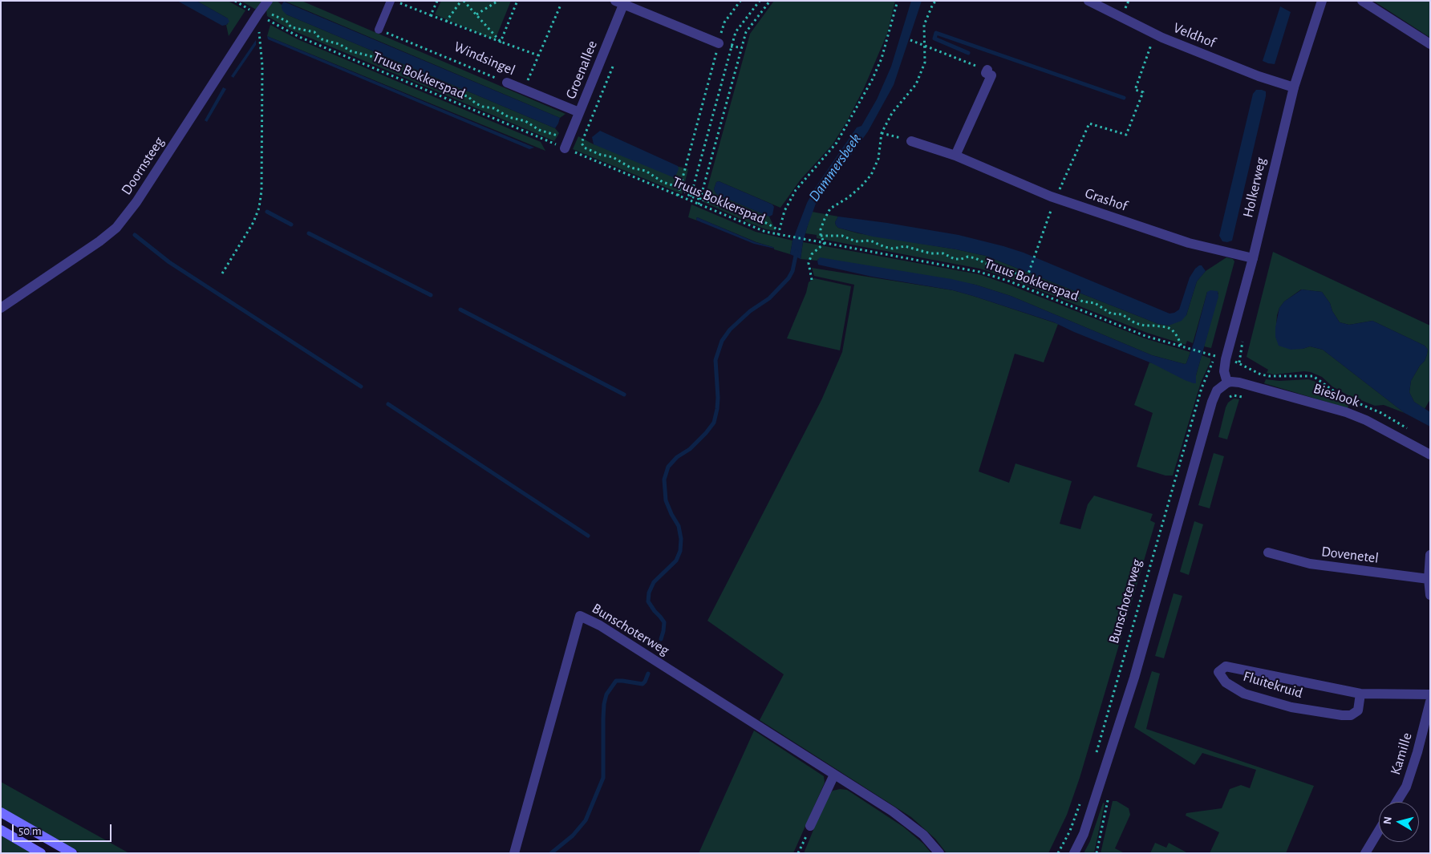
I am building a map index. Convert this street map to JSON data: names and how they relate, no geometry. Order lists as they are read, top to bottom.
{
  "streets": {
    "street": [
      "Veldhof",
      "Windsingel",
      "Groenallee",
      "Doornsteeg",
      "Holkerweg",
      "Grashof",
      "Bieslook",
      "Dovenetel",
      "Bunschoterweg",
      "Fluitekruid",
      "Kamille"
    ],
    "path": ["Truus Bokkerspad"]
  },
  "crossings": [
    ["Veldhof", "Holkerweg"],
    ["Windsingel", "Groenallee"],
    ["Groenallee", "Truus Bokkerspad"],
    ["Truus Bokkerspad", "Doornsteeg"],
    ["Truus Bokkerspad", "Bunschoterweg"],
    ["Holkerweg", "Grashof"],
    ["Holkerweg", "Bieslook"],
    ["Holkerweg", "Bunschoterweg"],
    ["Bieslook", "Bunschoterweg"]
  ],
  "water": ["Dammersbeek"],
  "scale_bar": "50 m",
  "north": "left"
}
